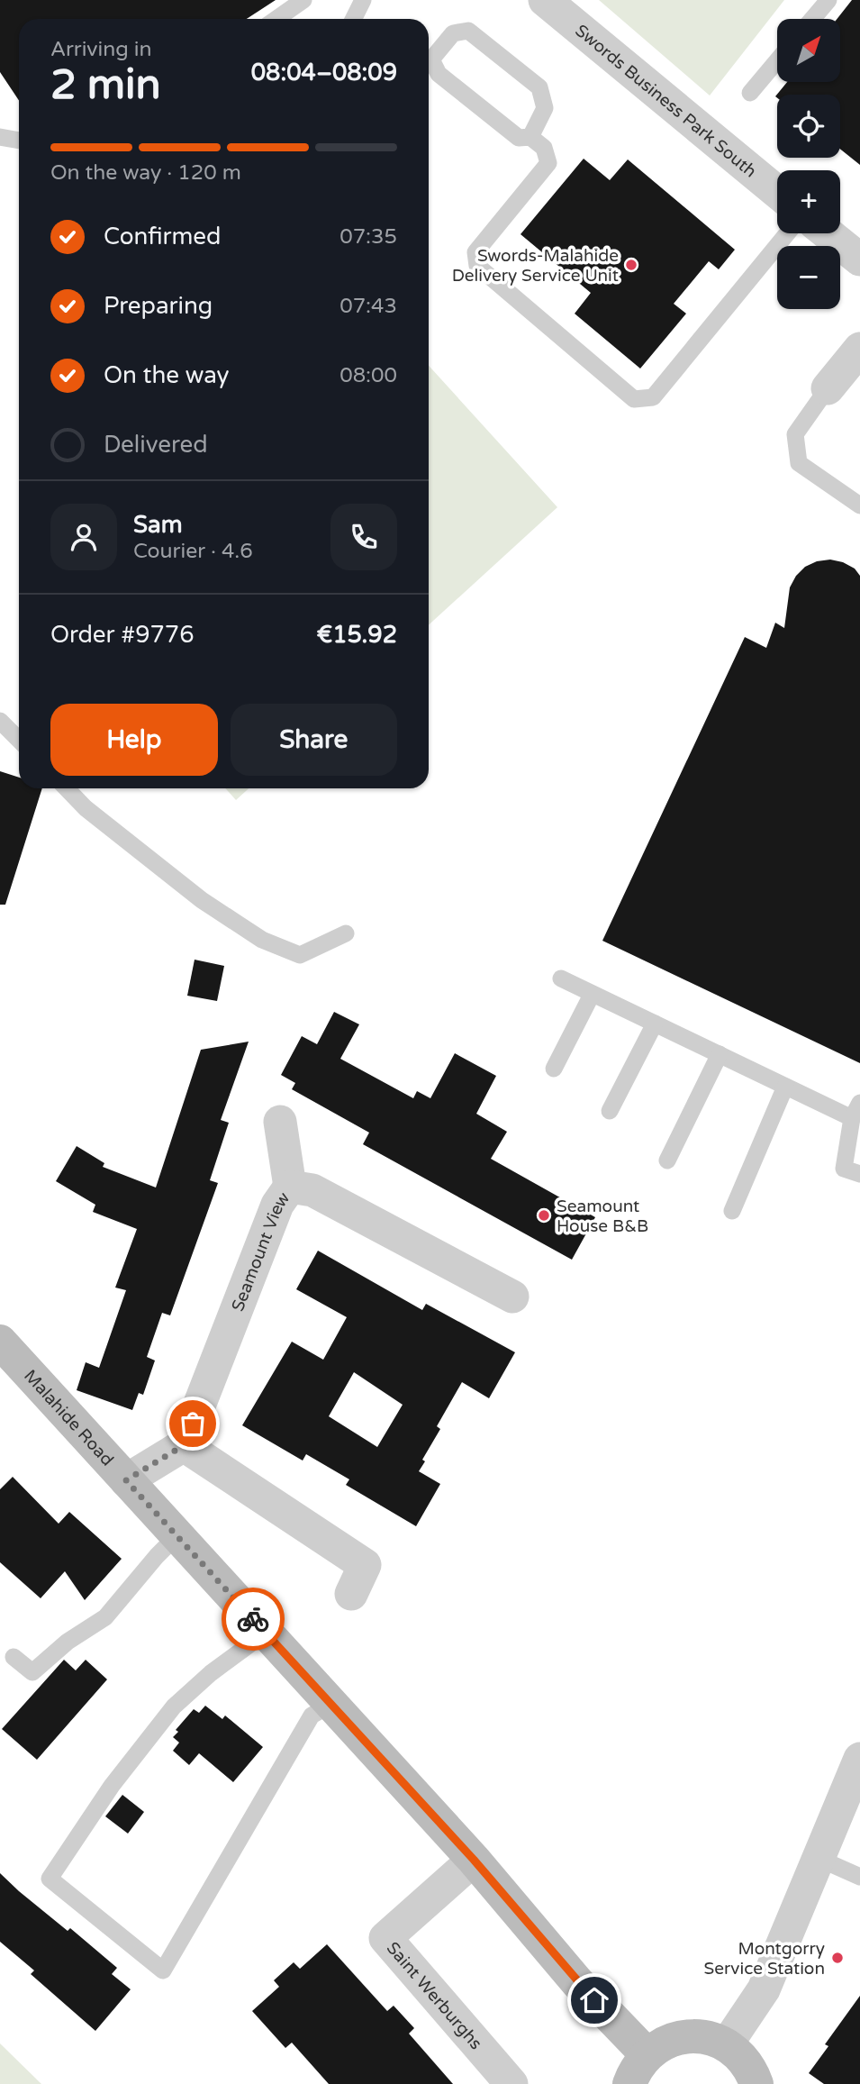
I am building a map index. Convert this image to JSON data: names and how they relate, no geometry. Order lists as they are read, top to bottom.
{
  "streets": {
    "main road": ["Malahide Road"],
    "street": ["Swords Business Park South", "Seamount View", "Saint Werburghs"]
  },
  "crossings": [
    ["Malahide Road", "Saint Werburghs"]
  ],
  "places": ["Swords-Malahide Delivery Service Unit", "Seamount House B&B", "Montgorry Service Station"],
  "north": "top right",
  "page": {
    "map_buttons": ["+", "−"],
    "heading": ["2 min", "Arriving in", "08:04–08:09"],
    "panel": [
      "Sam",
      "Courier · 4.6",
      "Order #9776",
      "€15.92"
    ],
    "bar": "On the way · 120 m",
    "list": [
      ["Confirmed", "07:35"],
      ["Preparing", "07:43"],
      ["On the way", "08:00"],
      "Delivered"
    ],
    "buttons": ["Help", "Share"]
  }
}
